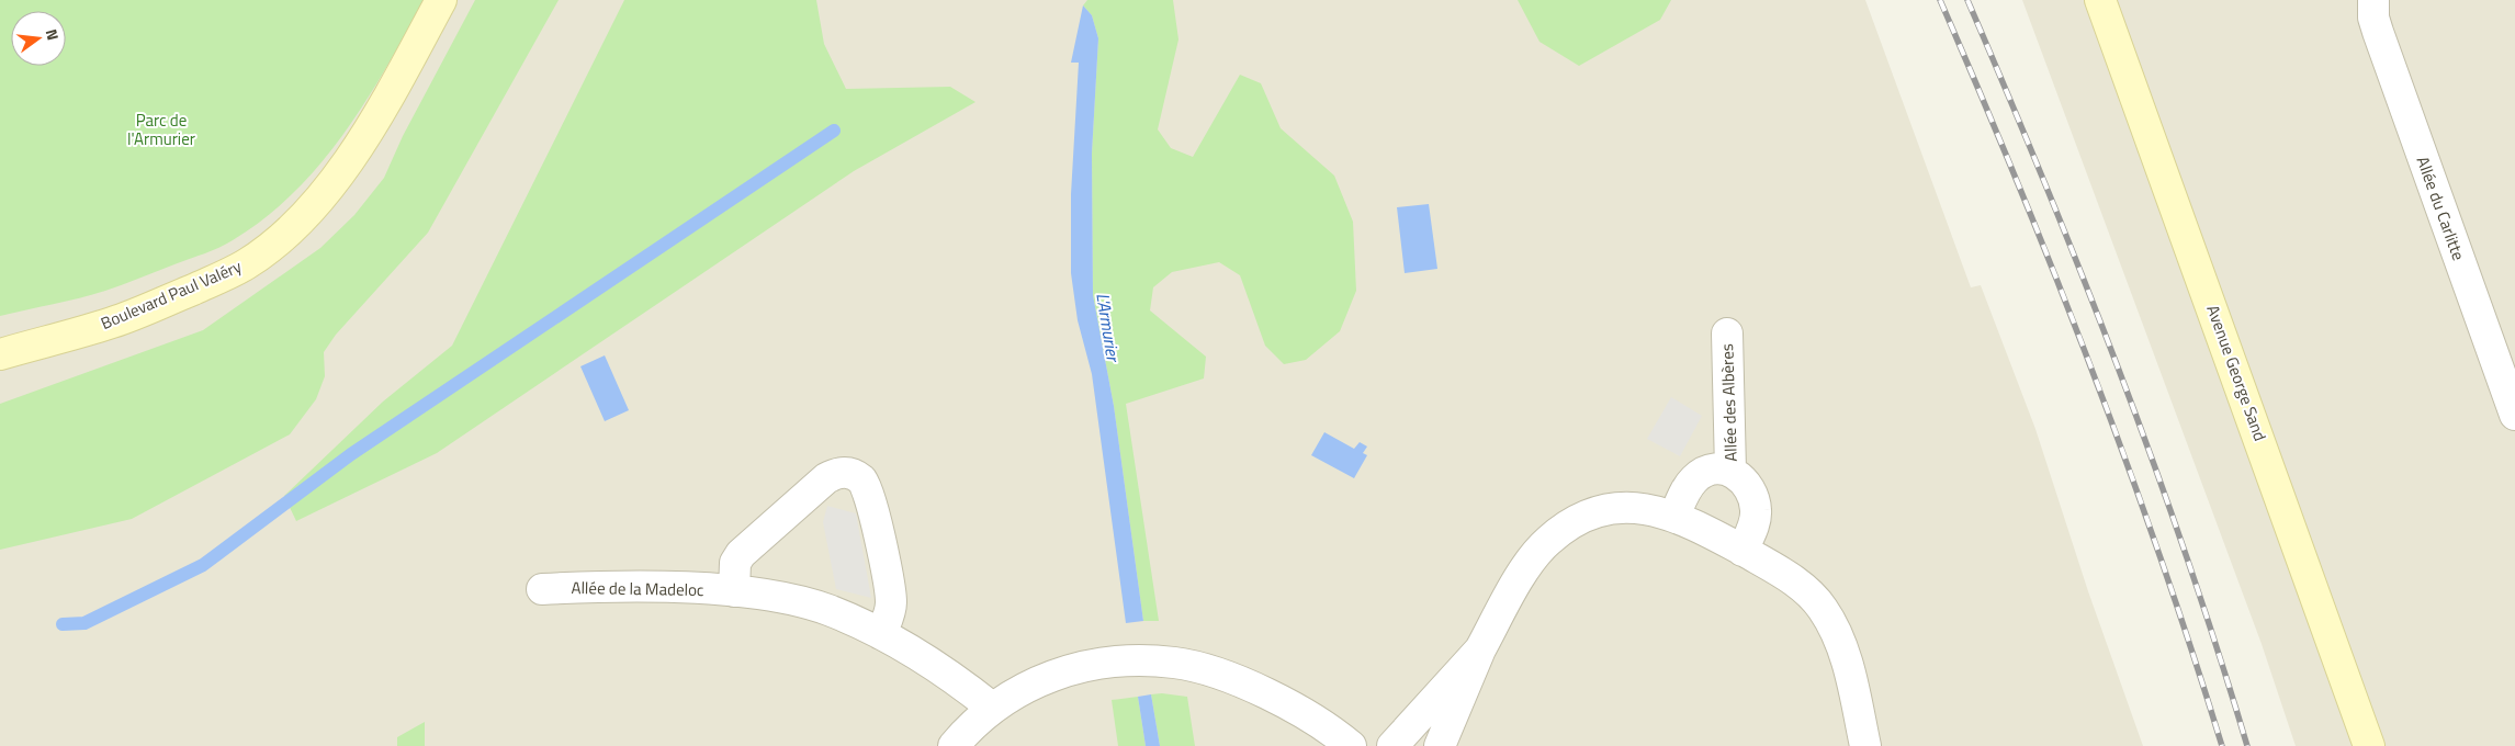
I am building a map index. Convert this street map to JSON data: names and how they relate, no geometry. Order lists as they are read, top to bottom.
{
  "streets": {
    "street": [
      "Allée du Carlitte",
      "Boulevard Paul Valéry",
      "Avenue George Sand",
      "Allée des Albères",
      "Allée de la Madeloc"
    ]
  },
  "water": ["L'Armurier"],
  "parks": ["Parc de l'Armurier"],
  "north": "right"
}
